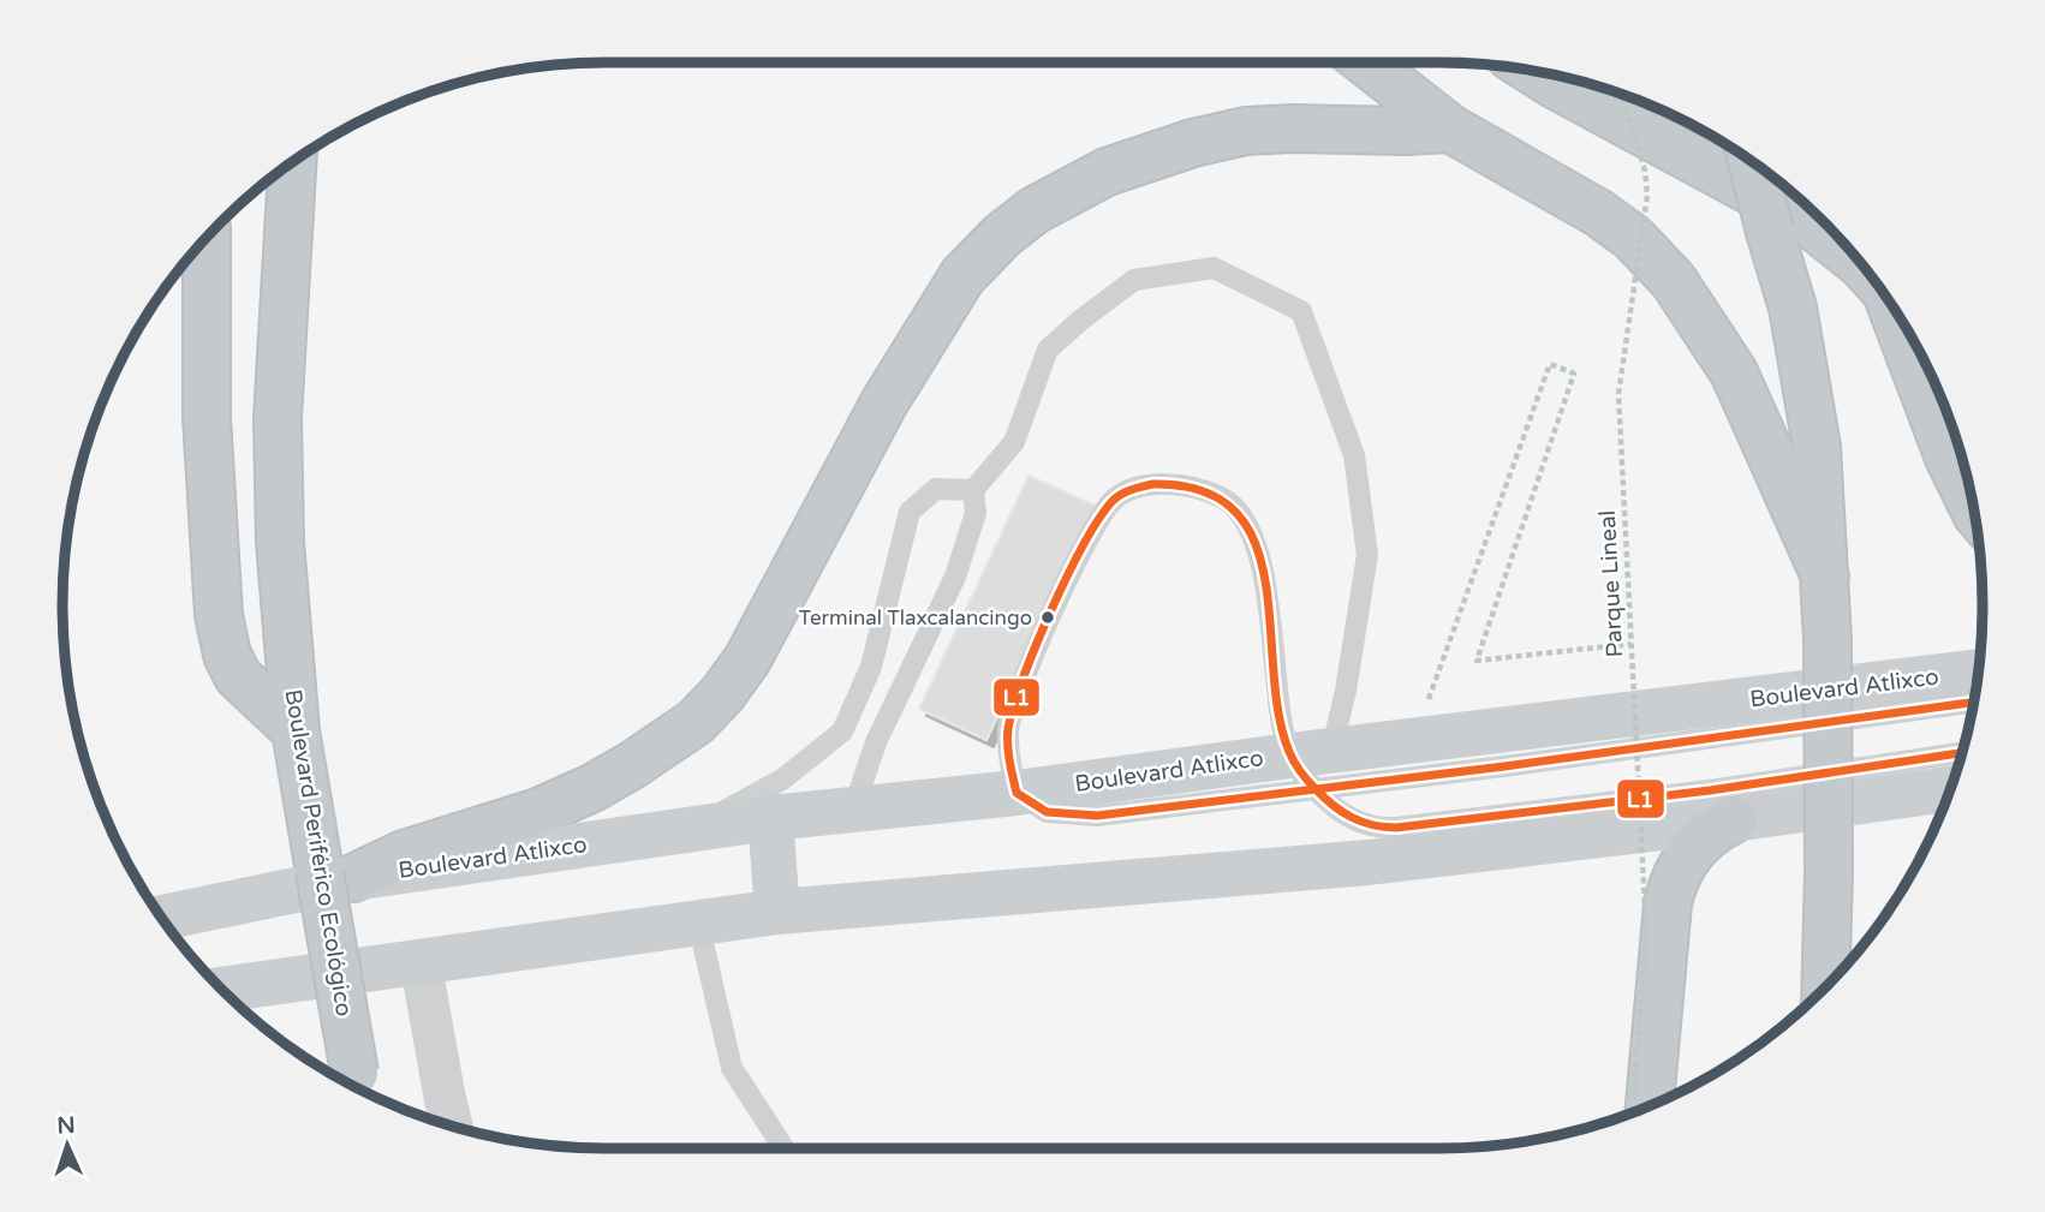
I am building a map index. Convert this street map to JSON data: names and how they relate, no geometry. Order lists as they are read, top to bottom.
{
  "streets": {
    "highway": ["Boulevard Periférico Ecológico"],
    "main road": ["Boulevard Atlixco"],
    "path": ["Parque Lineal"]
  },
  "places": ["Terminal Tlaxcalancingo"],
  "lines": ["transit line L1"],
  "north": "top"
}
